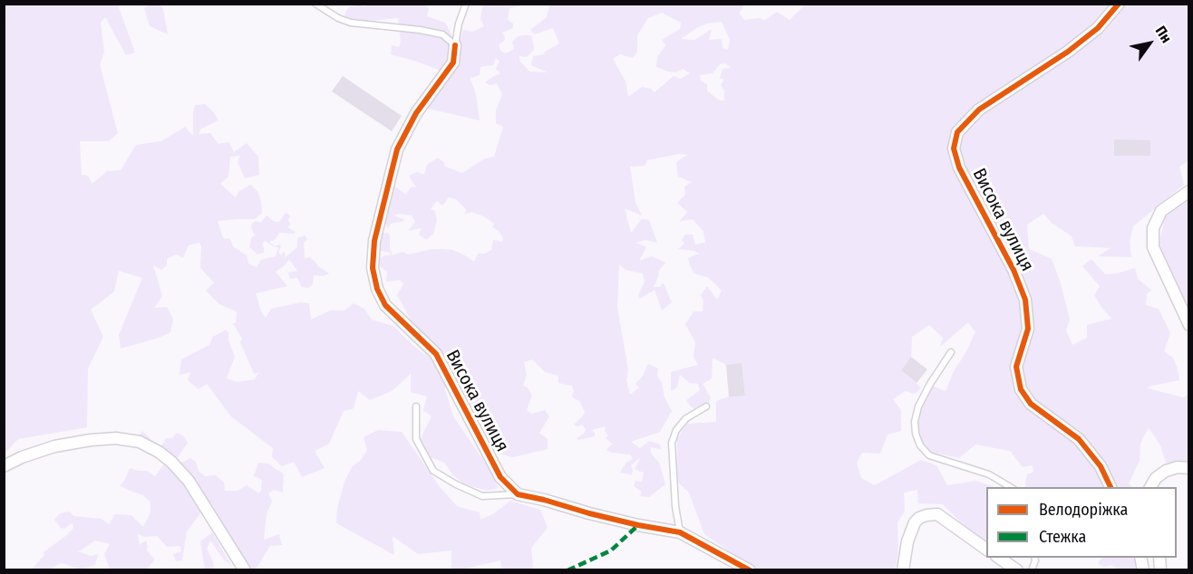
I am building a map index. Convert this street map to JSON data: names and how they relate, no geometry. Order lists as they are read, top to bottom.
{
  "streets": {
    "street": ["Висока вулиця"]
  },
  "legend": ["Велодоріжка", "Стежка"],
  "north": "top right"
}
